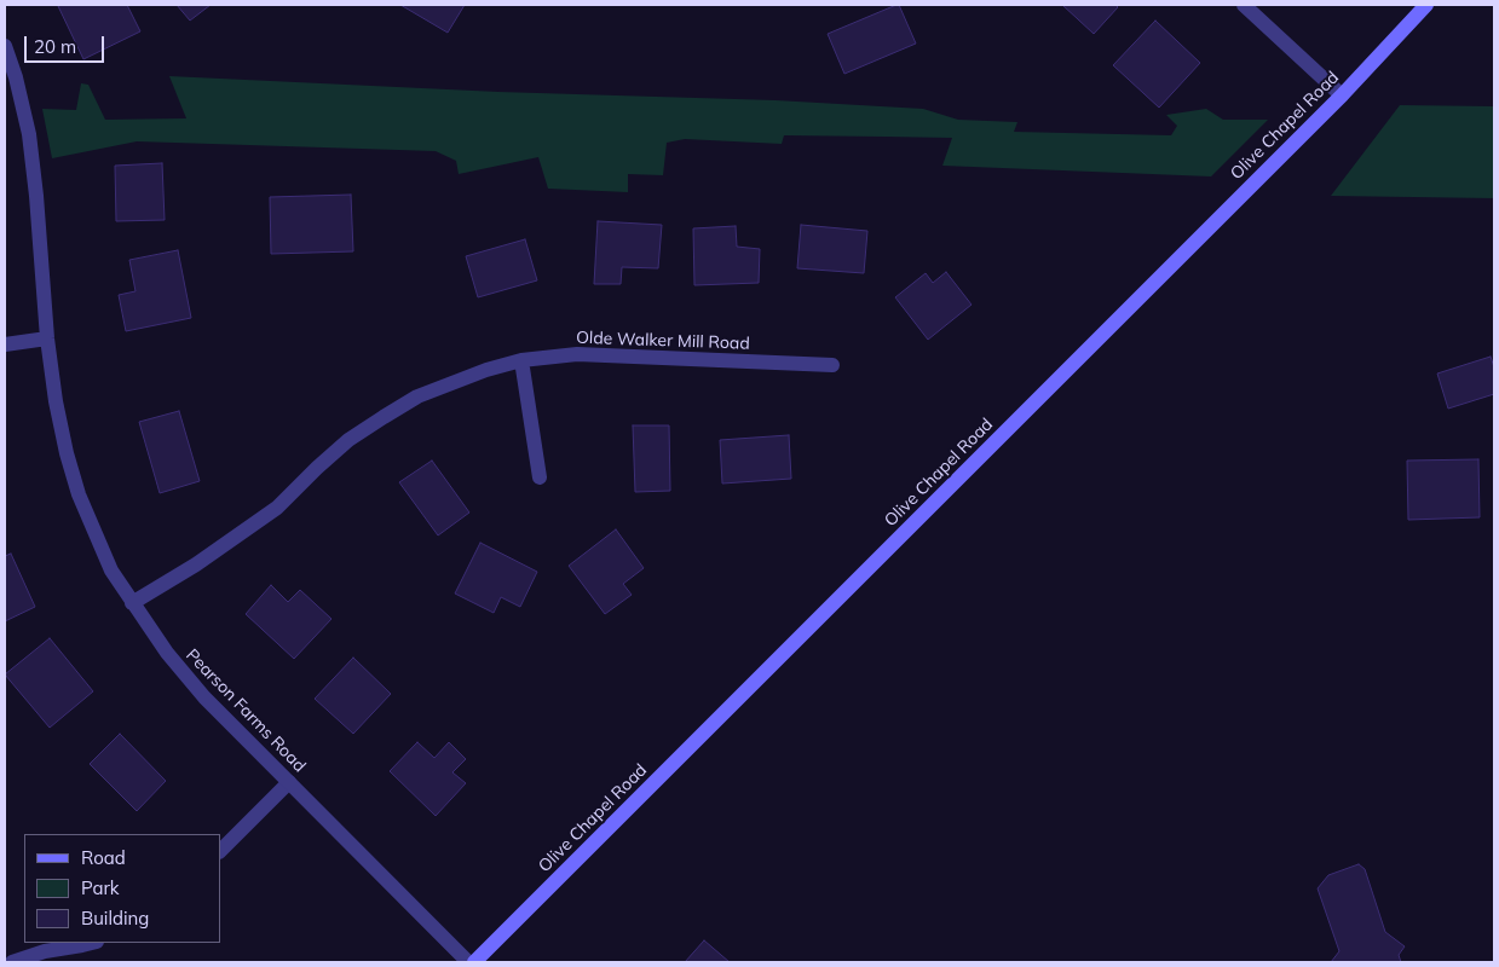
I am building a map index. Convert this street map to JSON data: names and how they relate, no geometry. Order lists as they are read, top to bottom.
{
  "streets": {
    "main road": ["Olive Chapel Road"],
    "street": ["Olde Walker Mill Road", "Pearson Farms Road"]
  },
  "crossings": [
    ["Olde Walker Mill Road", "Pearson Farms Road"]
  ],
  "legend": ["Road", "Park", "Building"],
  "scale_bar": "20 m"
}
